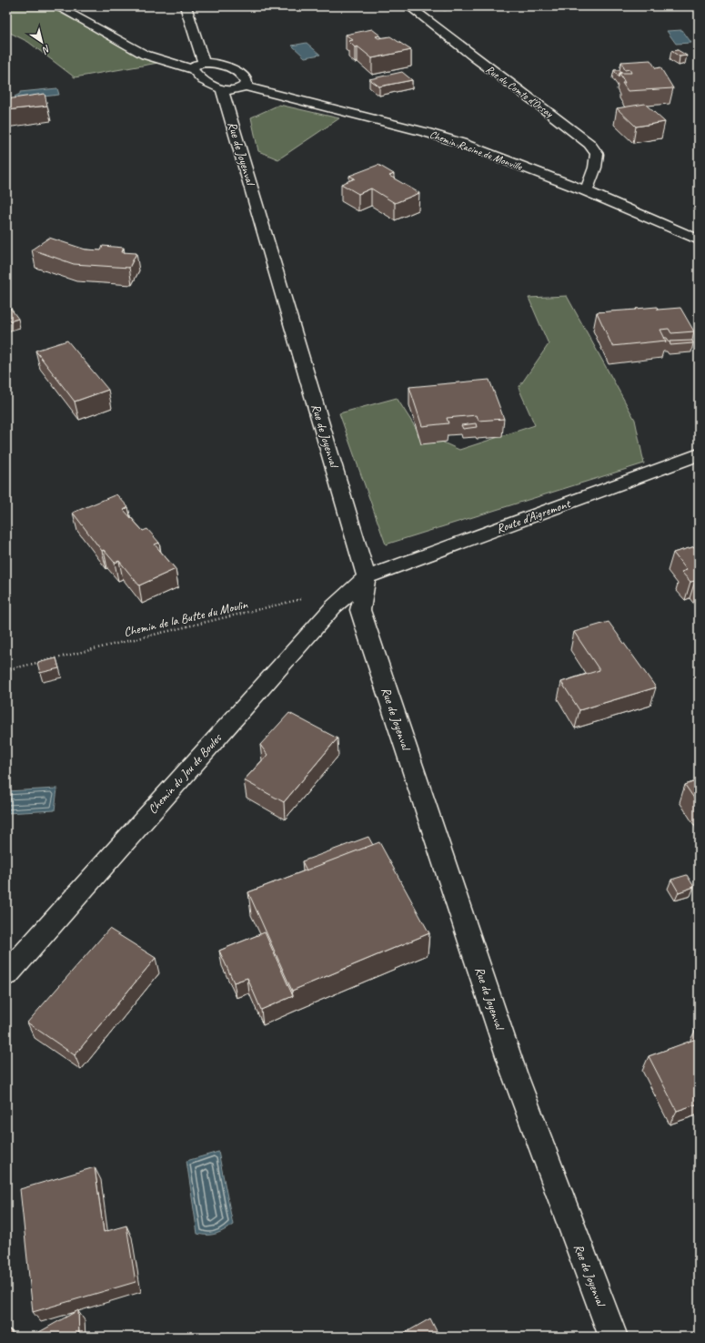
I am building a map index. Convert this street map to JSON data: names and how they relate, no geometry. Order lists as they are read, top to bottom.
{
  "streets": {
    "street": [
      "Rue du Comte d'Orsay",
      "Chemin Racine de Monville",
      "Rue de Joyenval",
      "Route d'Aigremont",
      "Chemin du Jeu de Boules"
    ],
    "path": ["Chemin de la Butte du Moulin"]
  },
  "crossings": [
    ["Rue du Comte d'Orsay", "Chemin Racine de Monville"],
    ["Rue de Joyenval", "Route d'Aigremont"],
    ["Rue de Joyenval", "Chemin du Jeu de Boules"],
    ["Route d'Aigremont", "Chemin du Jeu de Boules"]
  ],
  "north": "bottom right"
}
